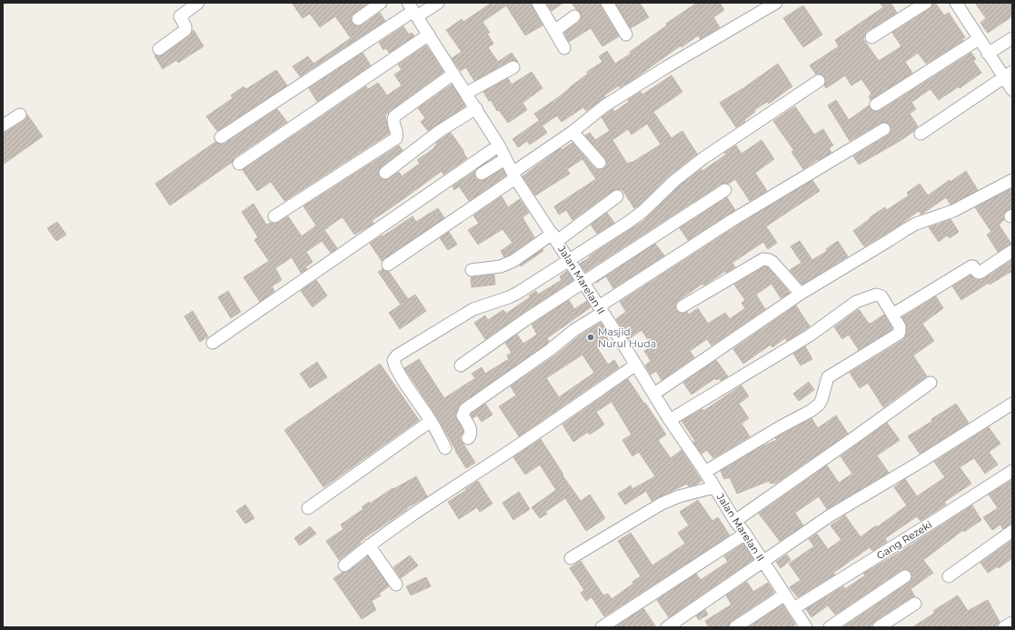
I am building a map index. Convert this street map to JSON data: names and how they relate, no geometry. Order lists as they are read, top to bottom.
{
  "streets": {
    "street": ["Jalan Marelan II", "Gang Rezeki"]
  },
  "crossings": [
    ["Jalan Marelan II", "Gang Rezeki"]
  ],
  "places": ["Masjid Nurul Huda"]
}
